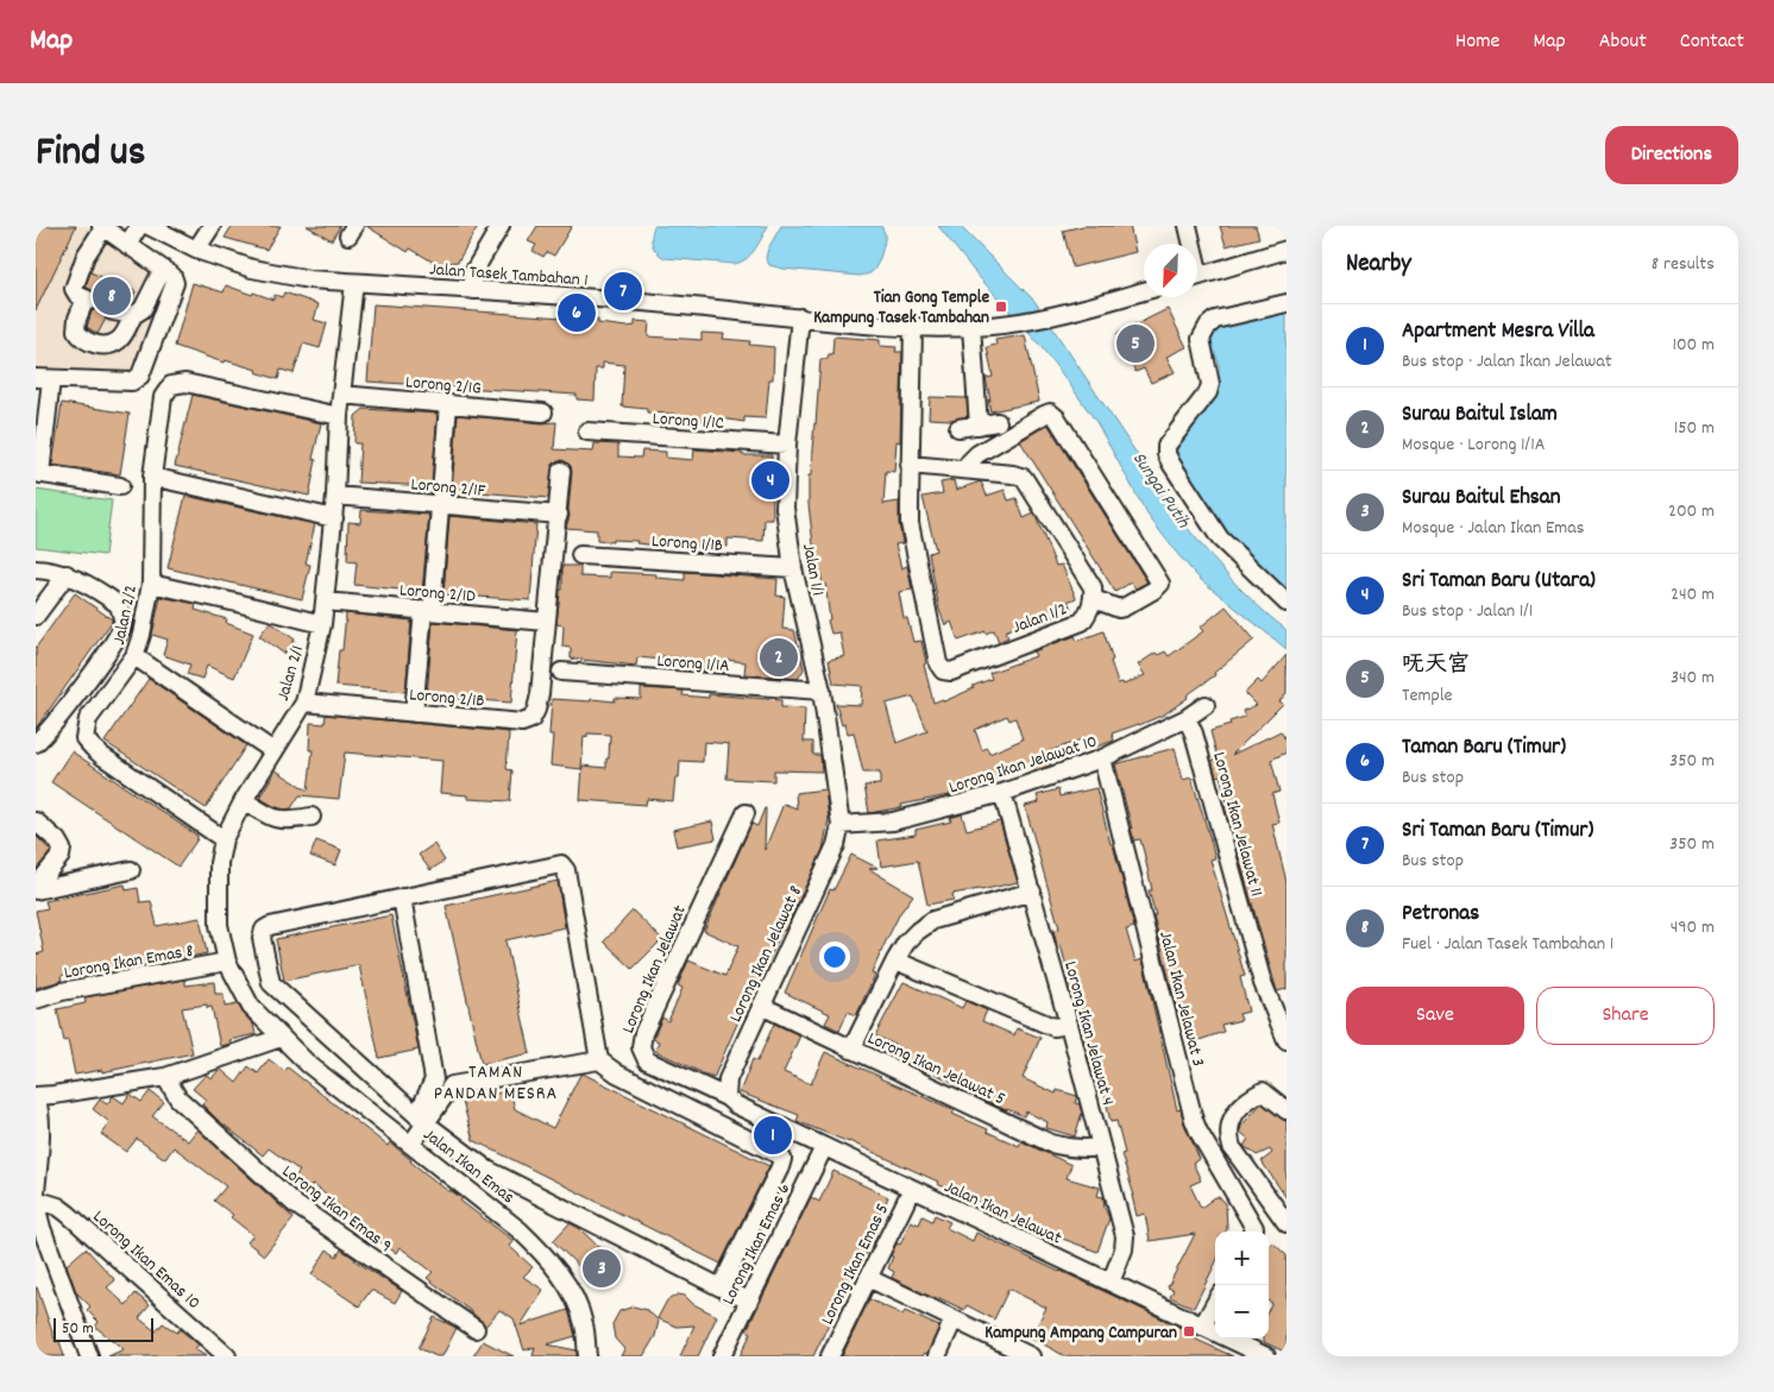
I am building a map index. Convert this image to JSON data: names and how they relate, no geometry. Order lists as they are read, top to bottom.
{
  "streets": {
    "street": [
      "Jalan Tasek Tambahan 1",
      "Lorong 2/1G",
      "Lorong 1/1C",
      "Lorong 2/1F",
      "Lorong 1/1B",
      "Jalan 1/1",
      "Lorong 2/1D",
      "Jalan 2/2",
      "Jalan 1/2",
      "Lorong 1/1A",
      "Jalan 2/1",
      "Lorong 2/1B",
      "Lorong Ikan Jelawat 10",
      "Lorong Ikan Jelawat 11",
      "Lorong Ikan Jelawat 8",
      "Lorong Ikan Emas 8",
      "Lorong Ikan Jelawat",
      "Jalan Ikan Jelawat 3",
      "Lorong Ikan Jelawat 4",
      "Lorong Ikan Jelawat 5",
      "Jalan Ikan Emas",
      "Lorong Ikan Emas 9",
      "Jalan Ikan Jelawat",
      "Lorong Ikan Emas 6",
      "Lorong Ikan Emas 10",
      "Lorong Ikan Emas 5"
    ]
  },
  "crossings": [
    ["Jalan Tasek Tambahan 1", "Jalan 1/1"],
    ["Jalan Tasek Tambahan 1", "Jalan 1/2"],
    ["Jalan Tasek Tambahan 1", "Jalan 2/1"],
    ["Lorong 2/1G", "Jalan 2/1"],
    ["Lorong 1/1C", "Jalan 1/1"],
    ["Lorong 2/1F", "Jalan 2/1"],
    ["Lorong 1/1B", "Jalan 1/1"],
    ["Jalan 1/1", "Lorong 1/1A"],
    ["Jalan 1/1", "Lorong Ikan Jelawat 10"],
    ["Jalan 1/1", "Lorong Ikan Jelawat 8"],
    ["Lorong 2/1D", "Jalan 2/1"],
    ["Lorong 2/1D", "Lorong 2/1B"],
    ["Jalan 2/2", "Jalan 2/1"],
    ["Jalan 2/1", "Lorong 2/1B"],
    ["Jalan 2/1", "Lorong Ikan Emas 8"],
    ["Jalan 2/1", "Jalan Ikan Emas"],
    ["Lorong Ikan Jelawat 10", "Lorong Ikan Jelawat 11"],
    ["Lorong Ikan Jelawat 10", "Lorong Ikan Jelawat 8"],
    ["Lorong Ikan Jelawat 10", "Jalan Ikan Jelawat 3"],
    ["Lorong Ikan Jelawat 10", "Lorong Ikan Jelawat 4"],
    ["Lorong Ikan Jelawat 8", "Lorong Ikan Jelawat"],
    ["Lorong Ikan Jelawat 8", "Lorong Ikan Jelawat 5"],
    ["Lorong Ikan Jelawat 8", "Jalan Ikan Jelawat"],
    ["Lorong Ikan Jelawat", "Jalan Ikan Jelawat"],
    ["Lorong Ikan Jelawat 4", "Lorong Ikan Jelawat 5"],
    ["Lorong Ikan Jelawat 4", "Jalan Ikan Jelawat"],
    ["Jalan Ikan Jelawat", "Lorong Ikan Emas 6"],
    ["Jalan Ikan Jelawat", "Lorong Ikan Emas 5"]
  ],
  "districts": ["TAMAN PANDAN MESRA"],
  "water": ["Sungai Putih"],
  "places": {
    "transit": ["Tian Gong Temple Kampung Tasek Tambahan", "Kampung Ampang Campuran"]
  },
  "scale_bar": "50 m",
  "north": "bottom left",
  "page": {
    "header": "Map",
    "nav": [
      "Home",
      "Map",
      "About",
      "Contact"
    ],
    "title": "Find us",
    "buttons": [
      "Directions",
      ["Save", "Share"]
    ],
    "heading": ["Nearby", "8 results"],
    "pins": [
      "7",
      "8",
      "6",
      "5",
      "4",
      "2",
      "1",
      "3"
    ],
    "list": [
      {
        "mark": "1",
        "name": "Apartment Mesra Villa",
        "note": "Bus stop · Jalan Ikan Jelawat",
        "value": "100 m"
      },
      {
        "mark": "2",
        "name": "Surau Baitul Islam",
        "note": "Mosque · Lorong 1/1A",
        "value": "150 m"
      },
      {
        "mark": "3",
        "name": "Surau Baitul Ehsan",
        "note": "Mosque · Jalan Ikan Emas",
        "value": "200 m"
      },
      {
        "mark": "4",
        "name": "Sri Taman Baru (Utara)",
        "note": "Bus stop · Jalan 1/1",
        "value": "240 m"
      },
      {
        "mark": "5",
        "name": "呒天宫",
        "note": "Temple",
        "value": "340 m"
      },
      {
        "mark": "6",
        "name": "Taman Baru (Timur)",
        "note": "Bus stop",
        "value": "350 m"
      },
      {
        "mark": "7",
        "name": "Sri Taman Baru (Timur)",
        "note": "Bus stop",
        "value": "350 m"
      },
      {
        "mark": "8",
        "name": "Petronas",
        "note": "Fuel · Jalan Tasek Tambahan 1",
        "value": "490 m"
      }
    ],
    "map_buttons": ["+", "−"],
    "scale": "50 m"
  }
}
